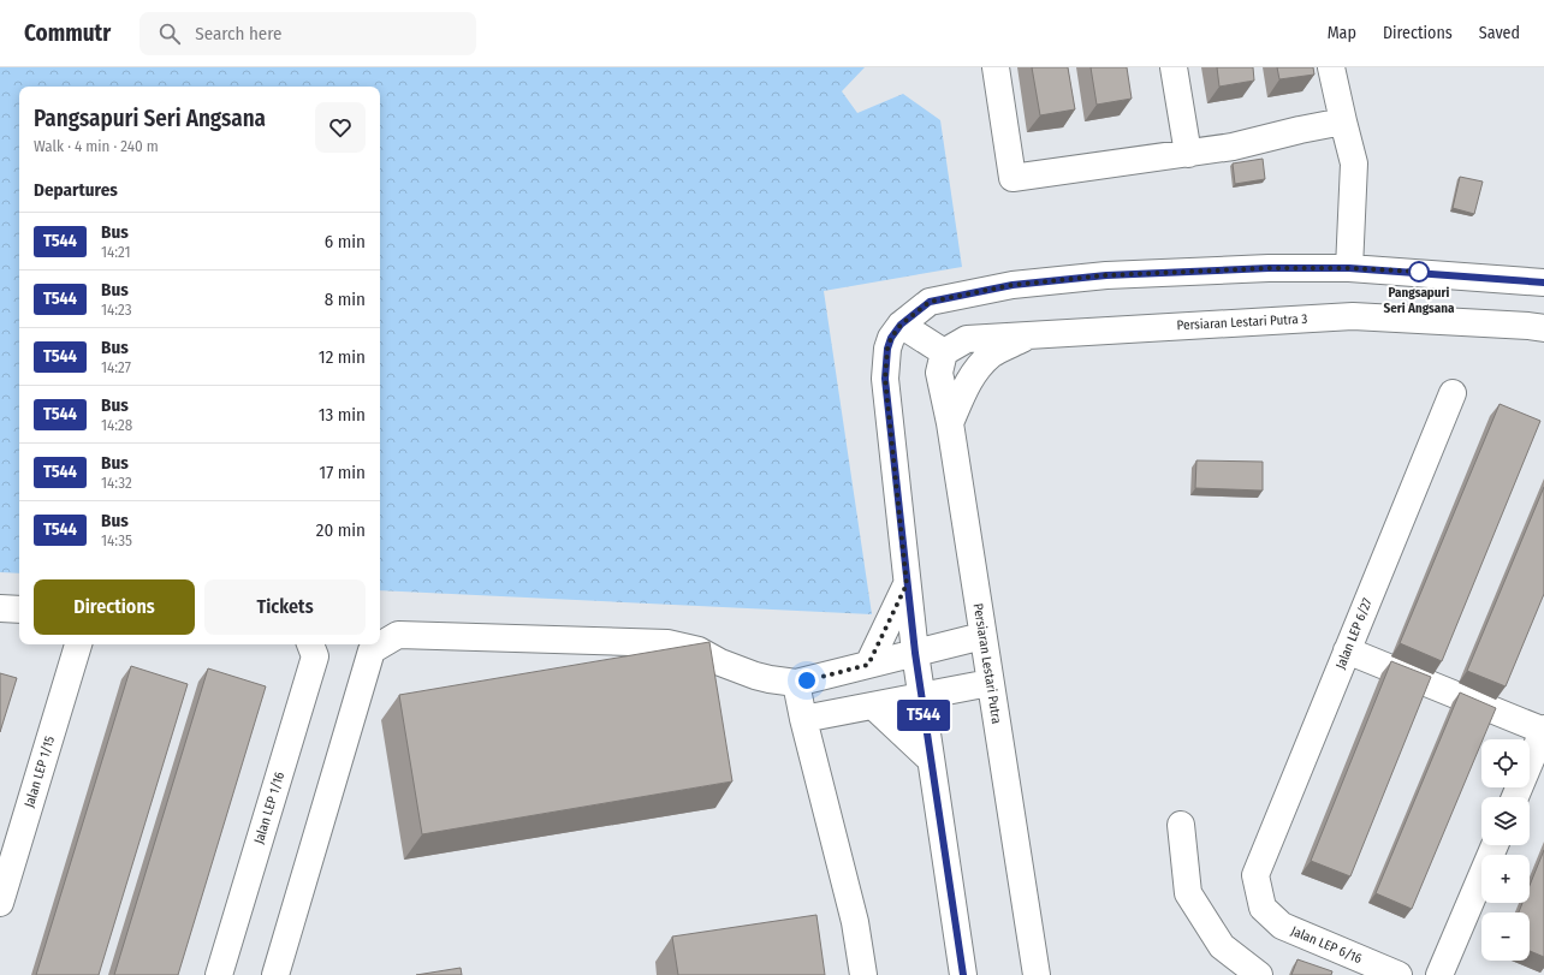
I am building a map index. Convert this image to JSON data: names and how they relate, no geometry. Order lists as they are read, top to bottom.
{
  "streets": {
    "street": [
      "Persiaran Lestari Putra 3",
      "Jalan LEP 6/27",
      "Persiaran Lestari Putra",
      "Jalan LEP 1/15",
      "Jalan LEP 1/16",
      "Jalan LEP 6/16"
    ]
  },
  "crossings": [
    ["Persiaran Lestari Putra 3", "Persiaran Lestari Putra"],
    ["Jalan LEP 6/27", "Jalan LEP 6/16"]
  ],
  "places": ["Pangsapuri Seri Angsana"],
  "lines": ["bus line T544"],
  "page": {
    "header": "Commutr",
    "search": "Search here",
    "nav": ["Map", "Directions", "Saved"],
    "on_map": "T544",
    "heading": [
      ["Pangsapuri Seri Angsana", "Walk · 4 min · 240 m"],
      "Departures"
    ],
    "list": [
      {
        "mark": "T544",
        "name": "Bus",
        "note": "14:21",
        "value": "6 min"
      },
      {
        "mark": "T544",
        "name": "Bus",
        "note": "14:23",
        "value": "8 min"
      },
      {
        "mark": "T544",
        "name": "Bus",
        "note": "14:27",
        "value": "12 min"
      },
      {
        "mark": "T544",
        "name": "Bus",
        "note": "14:28",
        "value": "13 min"
      },
      {
        "mark": "T544",
        "name": "Bus",
        "note": "14:32",
        "value": "17 min"
      },
      {
        "mark": "T544",
        "name": "Bus",
        "note": "14:35",
        "value": "20 min"
      }
    ],
    "buttons": ["Directions", "Tickets"],
    "map_buttons": ["+", "−"]
  }
}
